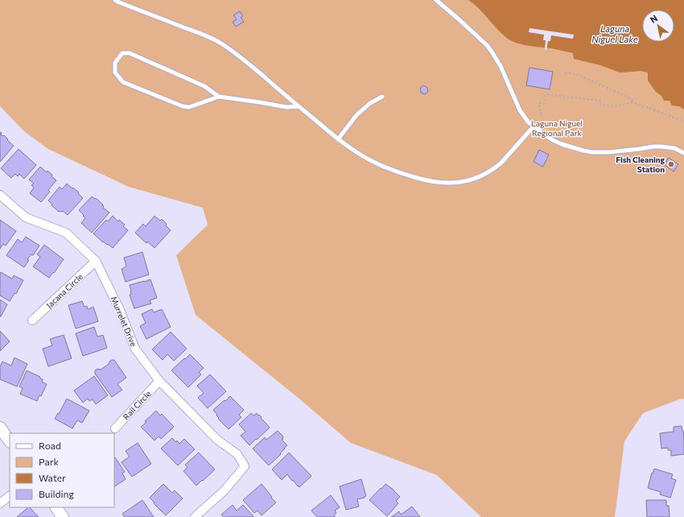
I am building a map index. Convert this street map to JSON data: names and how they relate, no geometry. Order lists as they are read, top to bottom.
{
  "streets": {
    "street": ["Jacana Circle", "Murrelet Drive", "Rail Circle"]
  },
  "crossings": [
    ["Jacana Circle", "Murrelet Drive"],
    ["Murrelet Drive", "Rail Circle"]
  ],
  "water": ["Laguna Niguel Lake"],
  "parks": ["Laguna Niguel Regional Park"],
  "places": ["Fish Cleaning Station"],
  "legend": [
    "Road",
    "Park",
    "Water",
    "Building"
  ],
  "north": "top left"
}
